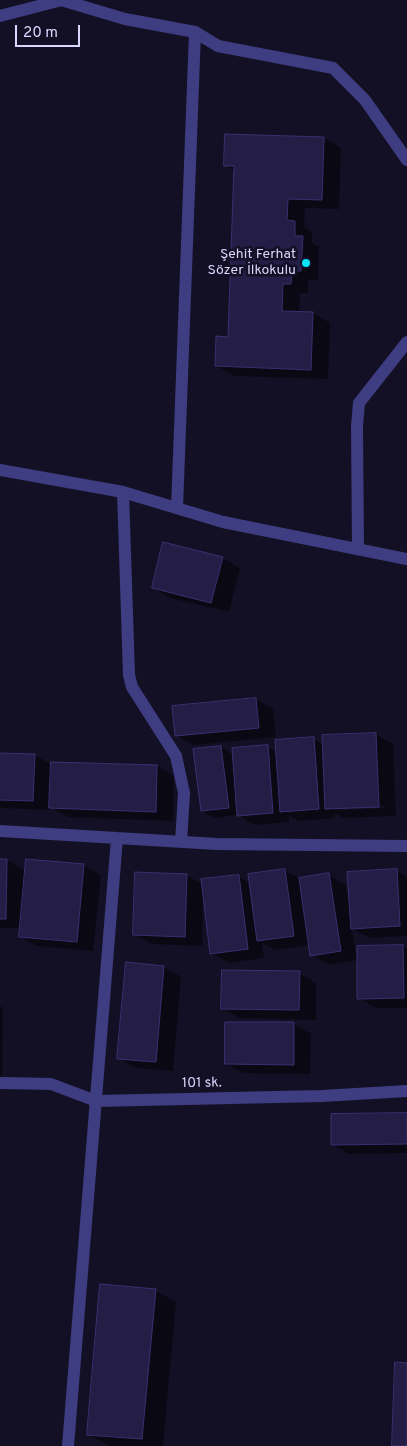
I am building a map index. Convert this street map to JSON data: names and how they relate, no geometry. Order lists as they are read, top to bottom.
{
  "streets": {
    "street": ["101 sk."]
  },
  "places": ["Şehit Ferhat Sözer İlkokulu"],
  "scale_bar": "20 m"
}
